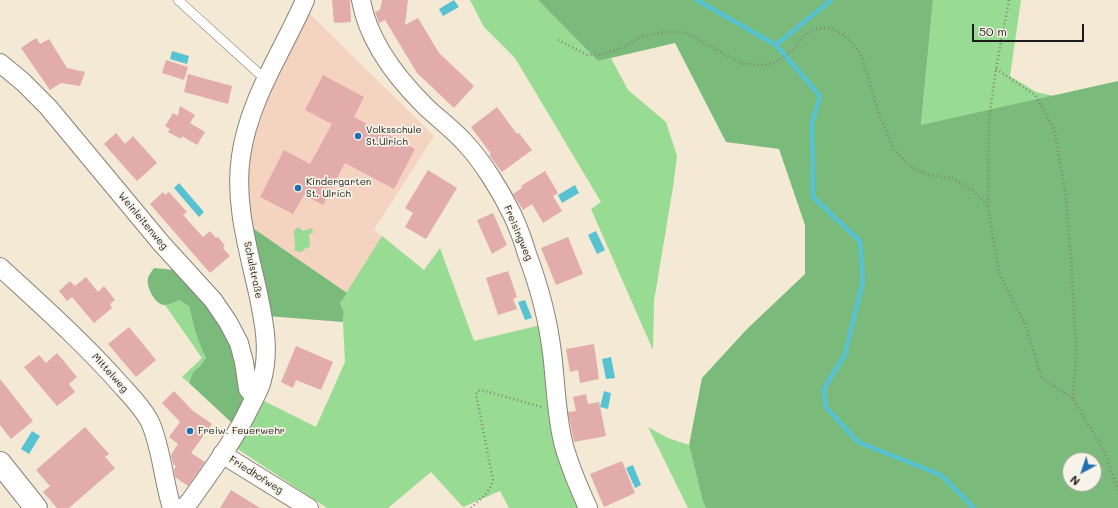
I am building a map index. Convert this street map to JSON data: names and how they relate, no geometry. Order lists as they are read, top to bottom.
{
  "streets": {
    "street": [
      "Weinleitenweg",
      "Freisingweg",
      "Schulstraße",
      "Mittelweg",
      "Friedhofweg"
    ]
  },
  "crossings": [
    ["Weinleitenweg", "Schulstraße"],
    ["Schulstraße", "Friedhofweg"]
  ],
  "places": ["Volksschule St.Ulrich", "Kindergarten St. Ulrich", "Freiw. Feuerwehr"],
  "scale_bar": "50 m",
  "north": "bottom left"
}
